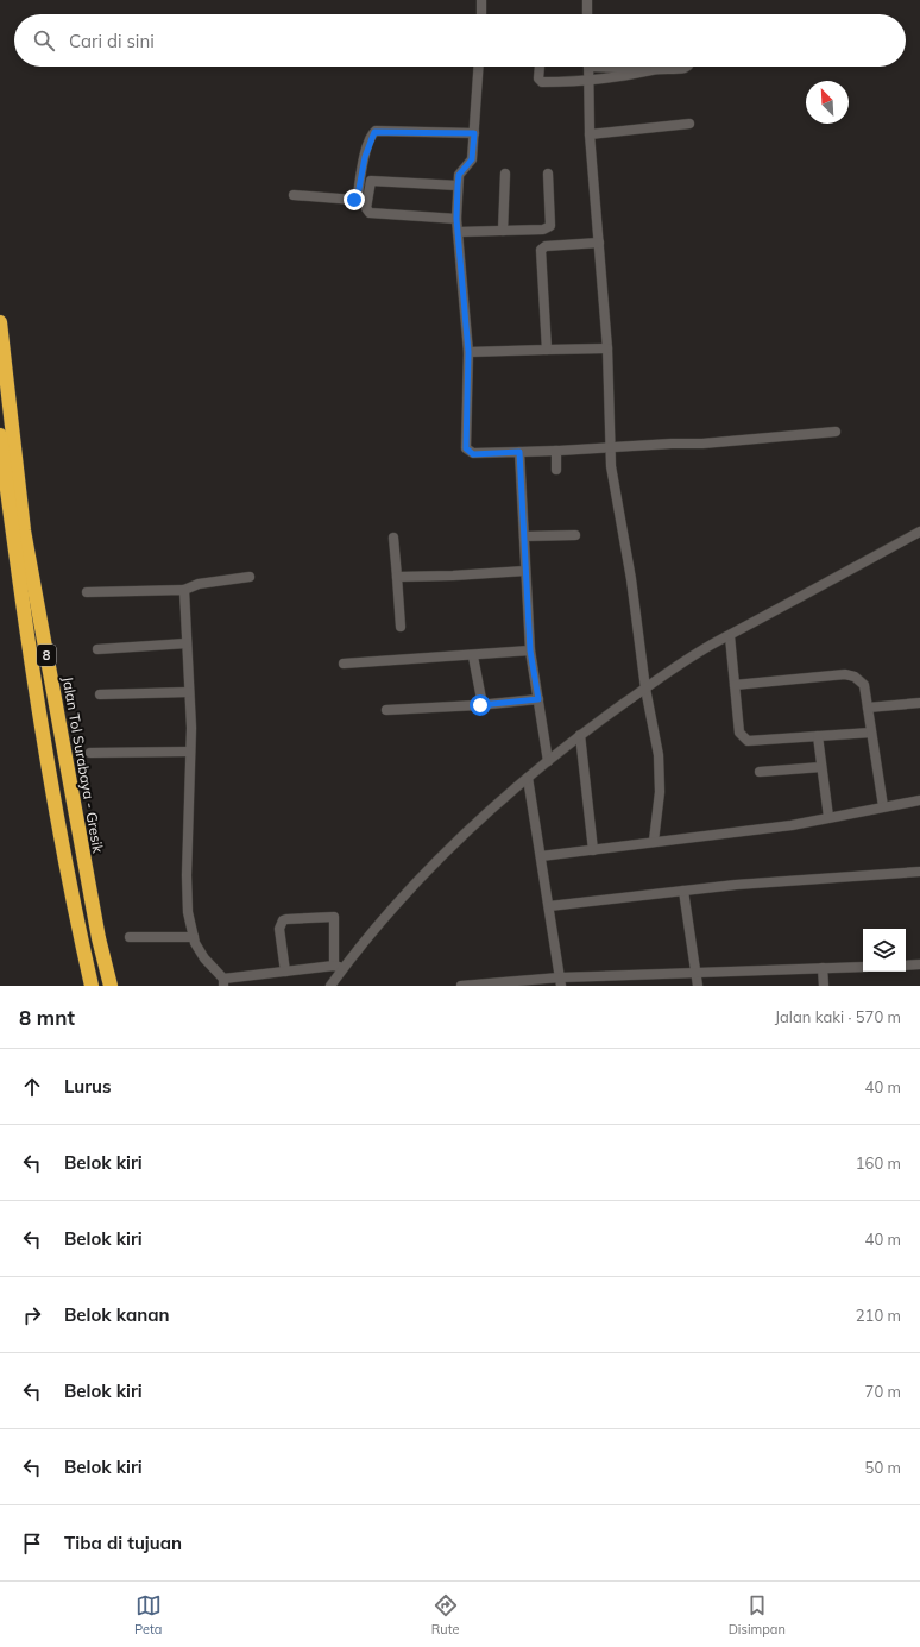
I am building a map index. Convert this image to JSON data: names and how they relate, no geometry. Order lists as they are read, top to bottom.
{
  "streets": {
    "highway": ["8", "Jalan Tol Surabaya - Gresik"]
  },
  "north": "top left",
  "page": {
    "search": "Cari di sini",
    "heading": ["8 mnt", "Jalan kaki · 570 m"],
    "list": [
      ["Lurus", "40 m"],
      ["Belok kiri", "160 m"],
      ["Belok kiri", "40 m"],
      ["Belok kanan", "210 m"],
      ["Belok kiri", "70 m"],
      ["Belok kiri", "50 m"],
      "Tiba di tujuan"
    ],
    "nav": ["Peta", "Rute", "Disimpan"]
  }
}
